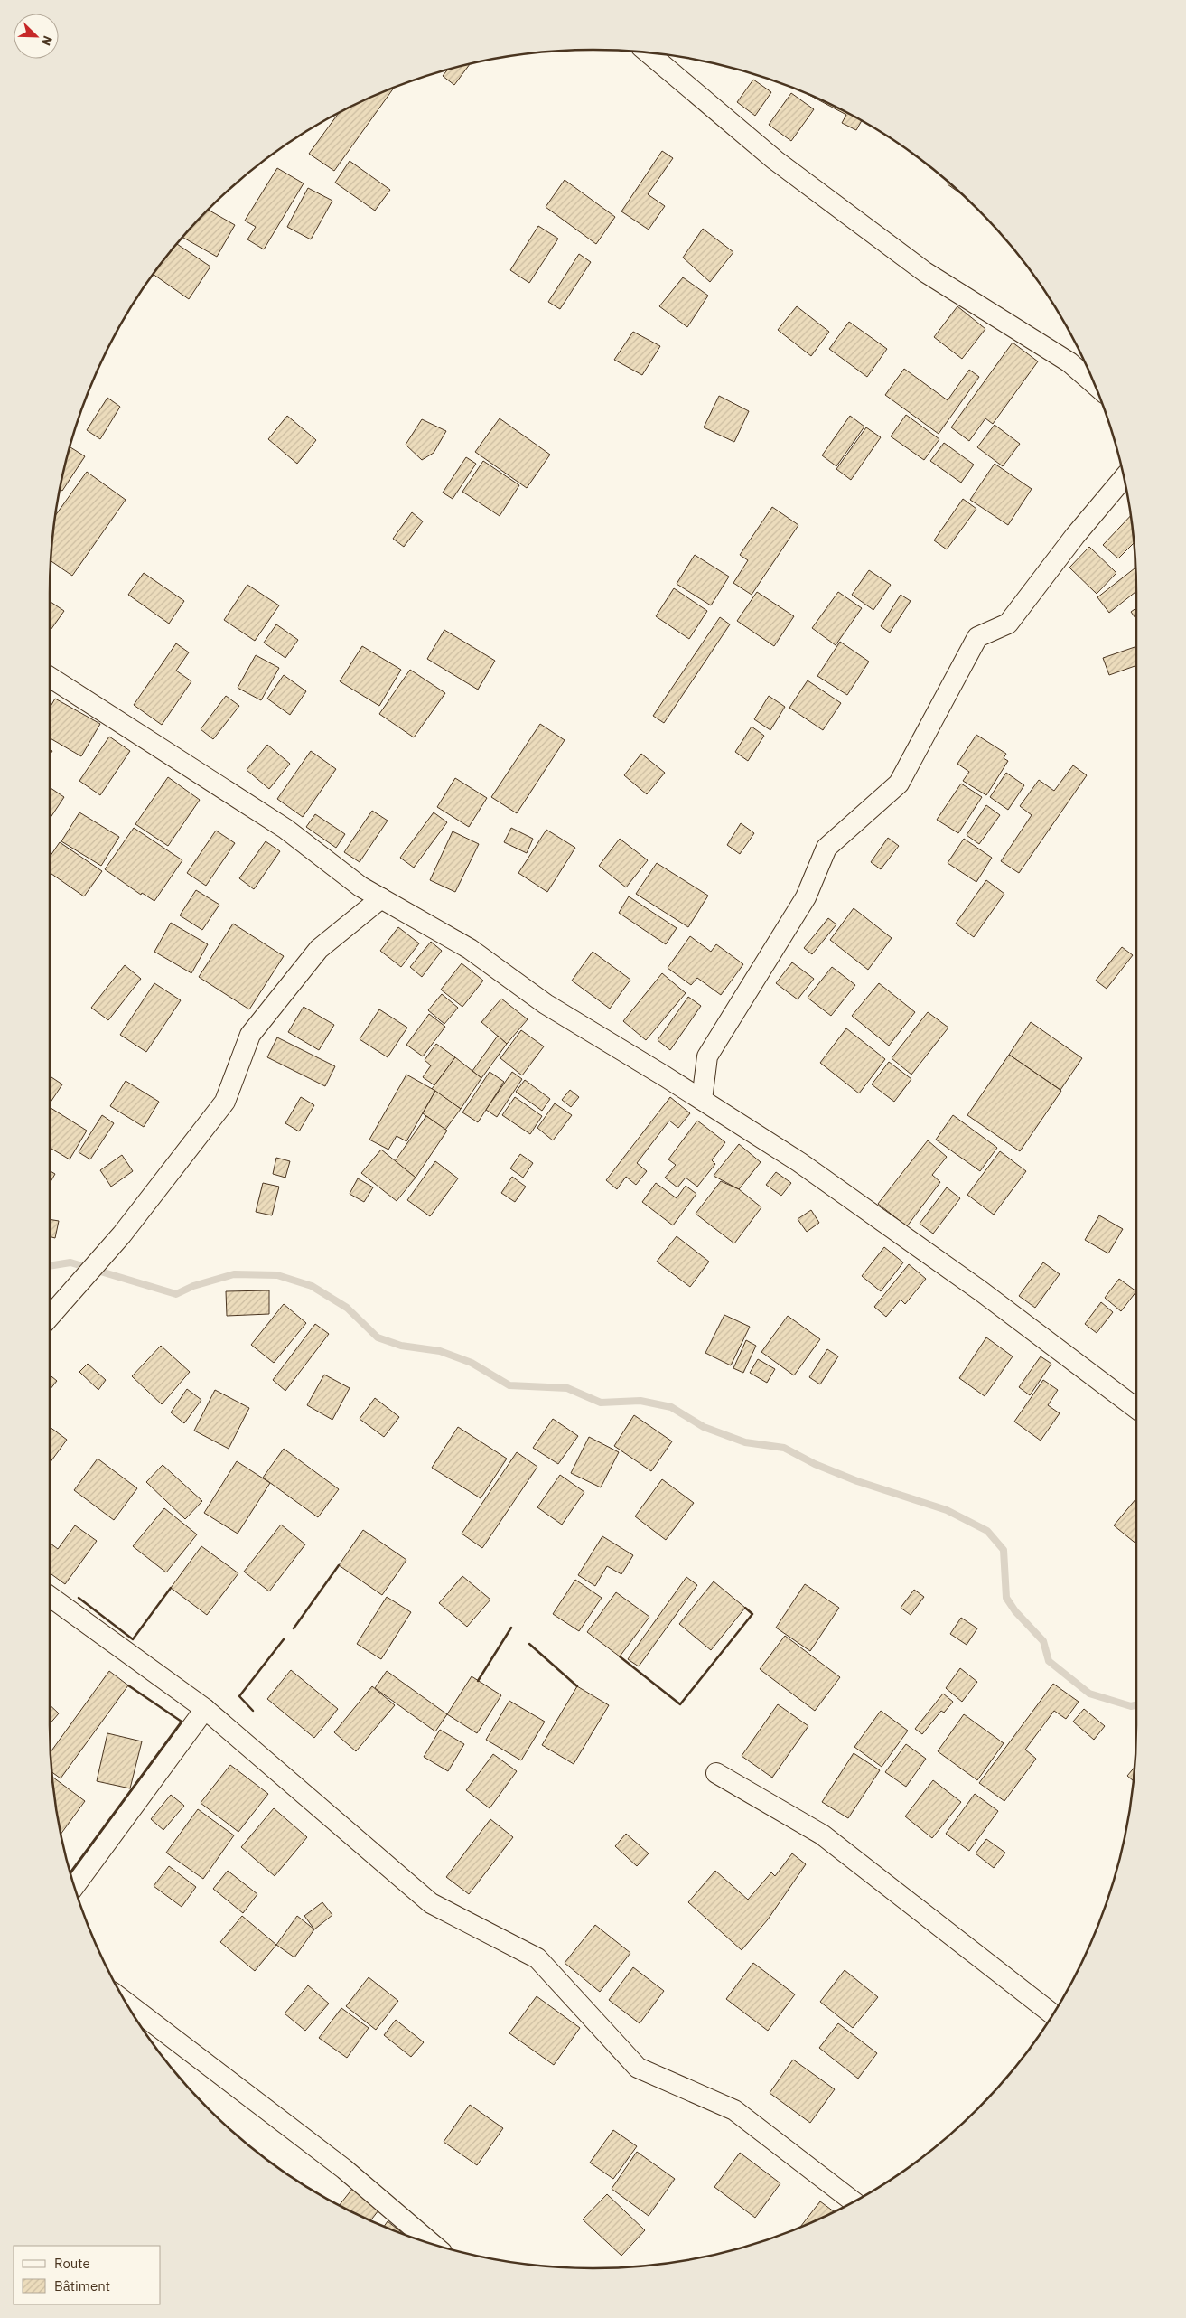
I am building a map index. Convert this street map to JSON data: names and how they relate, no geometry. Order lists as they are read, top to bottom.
{
  "legend": ["Route", "Bâtiment"],
  "north": "bottom right"
}
